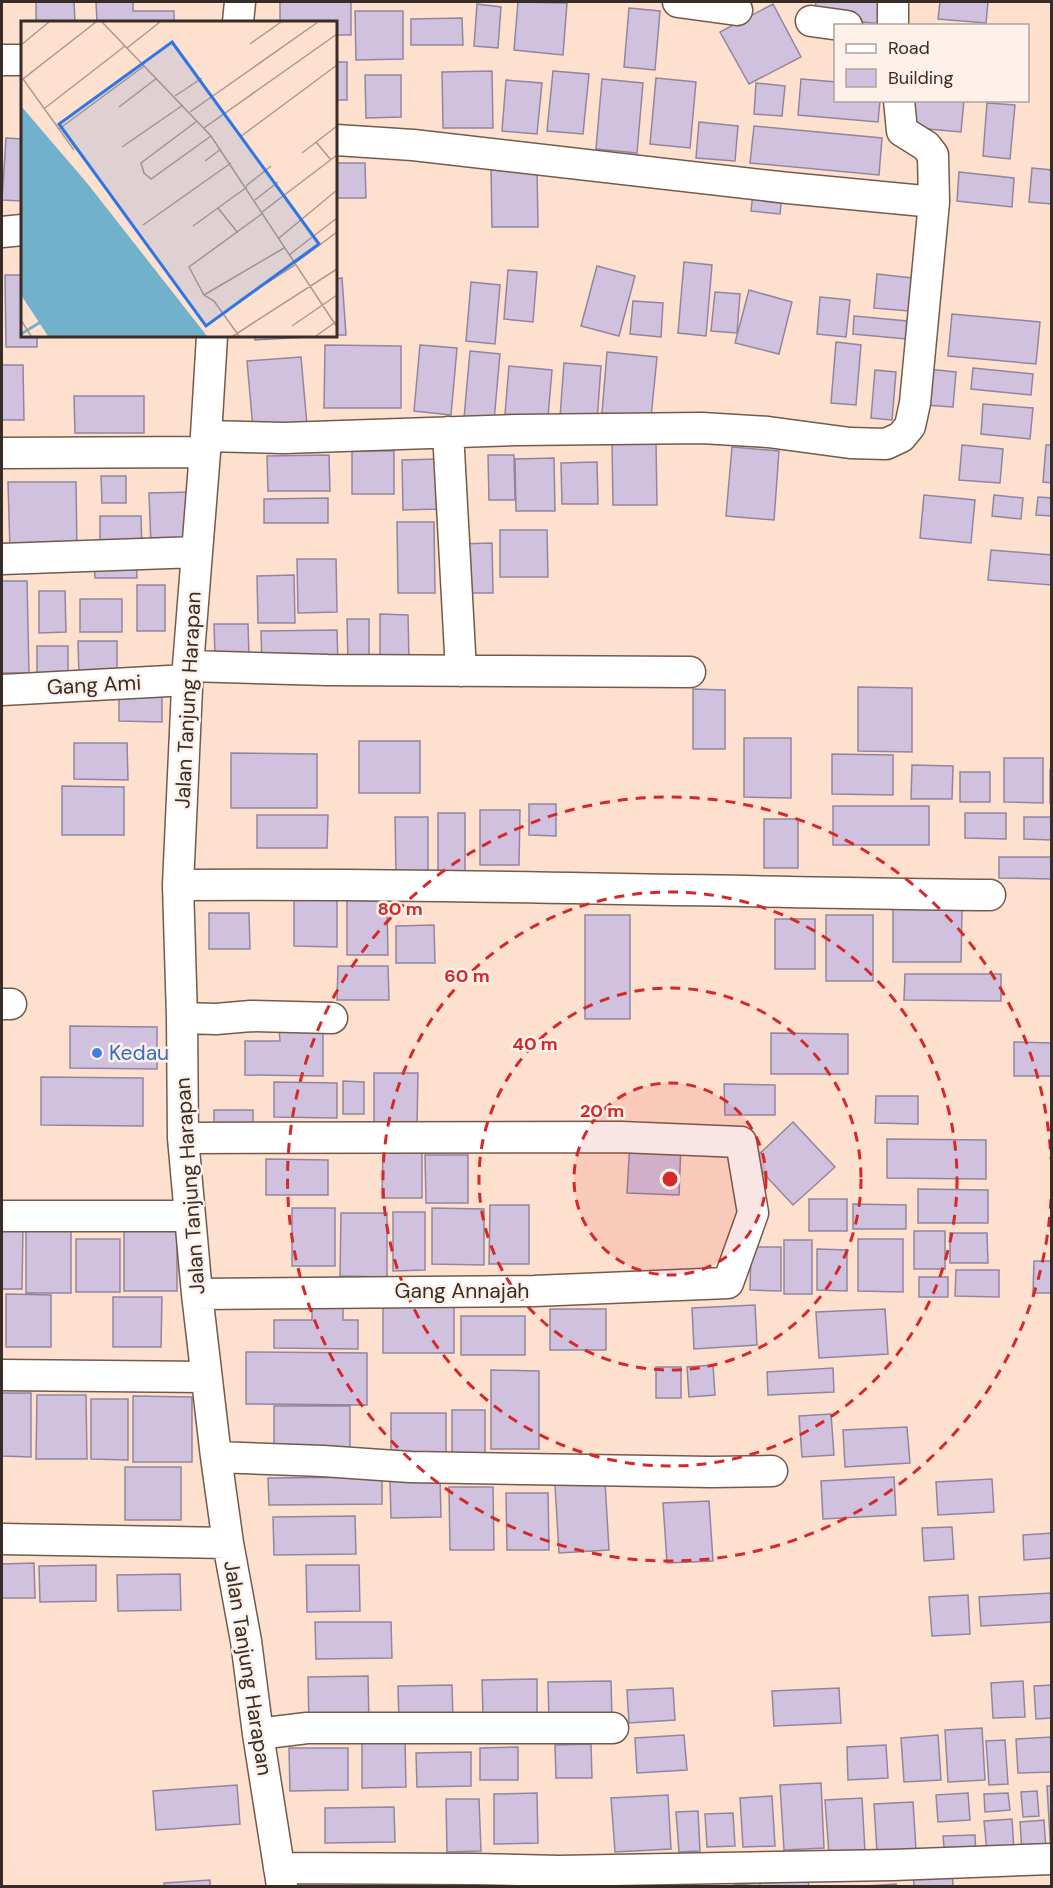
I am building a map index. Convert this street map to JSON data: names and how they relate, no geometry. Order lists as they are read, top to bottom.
{
  "streets": {
    "street": ["Gang Ami", "Jalan Tanjung Harapan", "Gang Annajah"]
  },
  "crossings": [
    ["Gang Ami", "Jalan Tanjung Harapan"],
    ["Jalan Tanjung Harapan", "Gang Annajah"]
  ],
  "places": ["Kedau"],
  "legend": ["Road", "Building"],
  "rings": [
    "80 m",
    "60 m",
    "40 m",
    "20 m"
  ]
}
